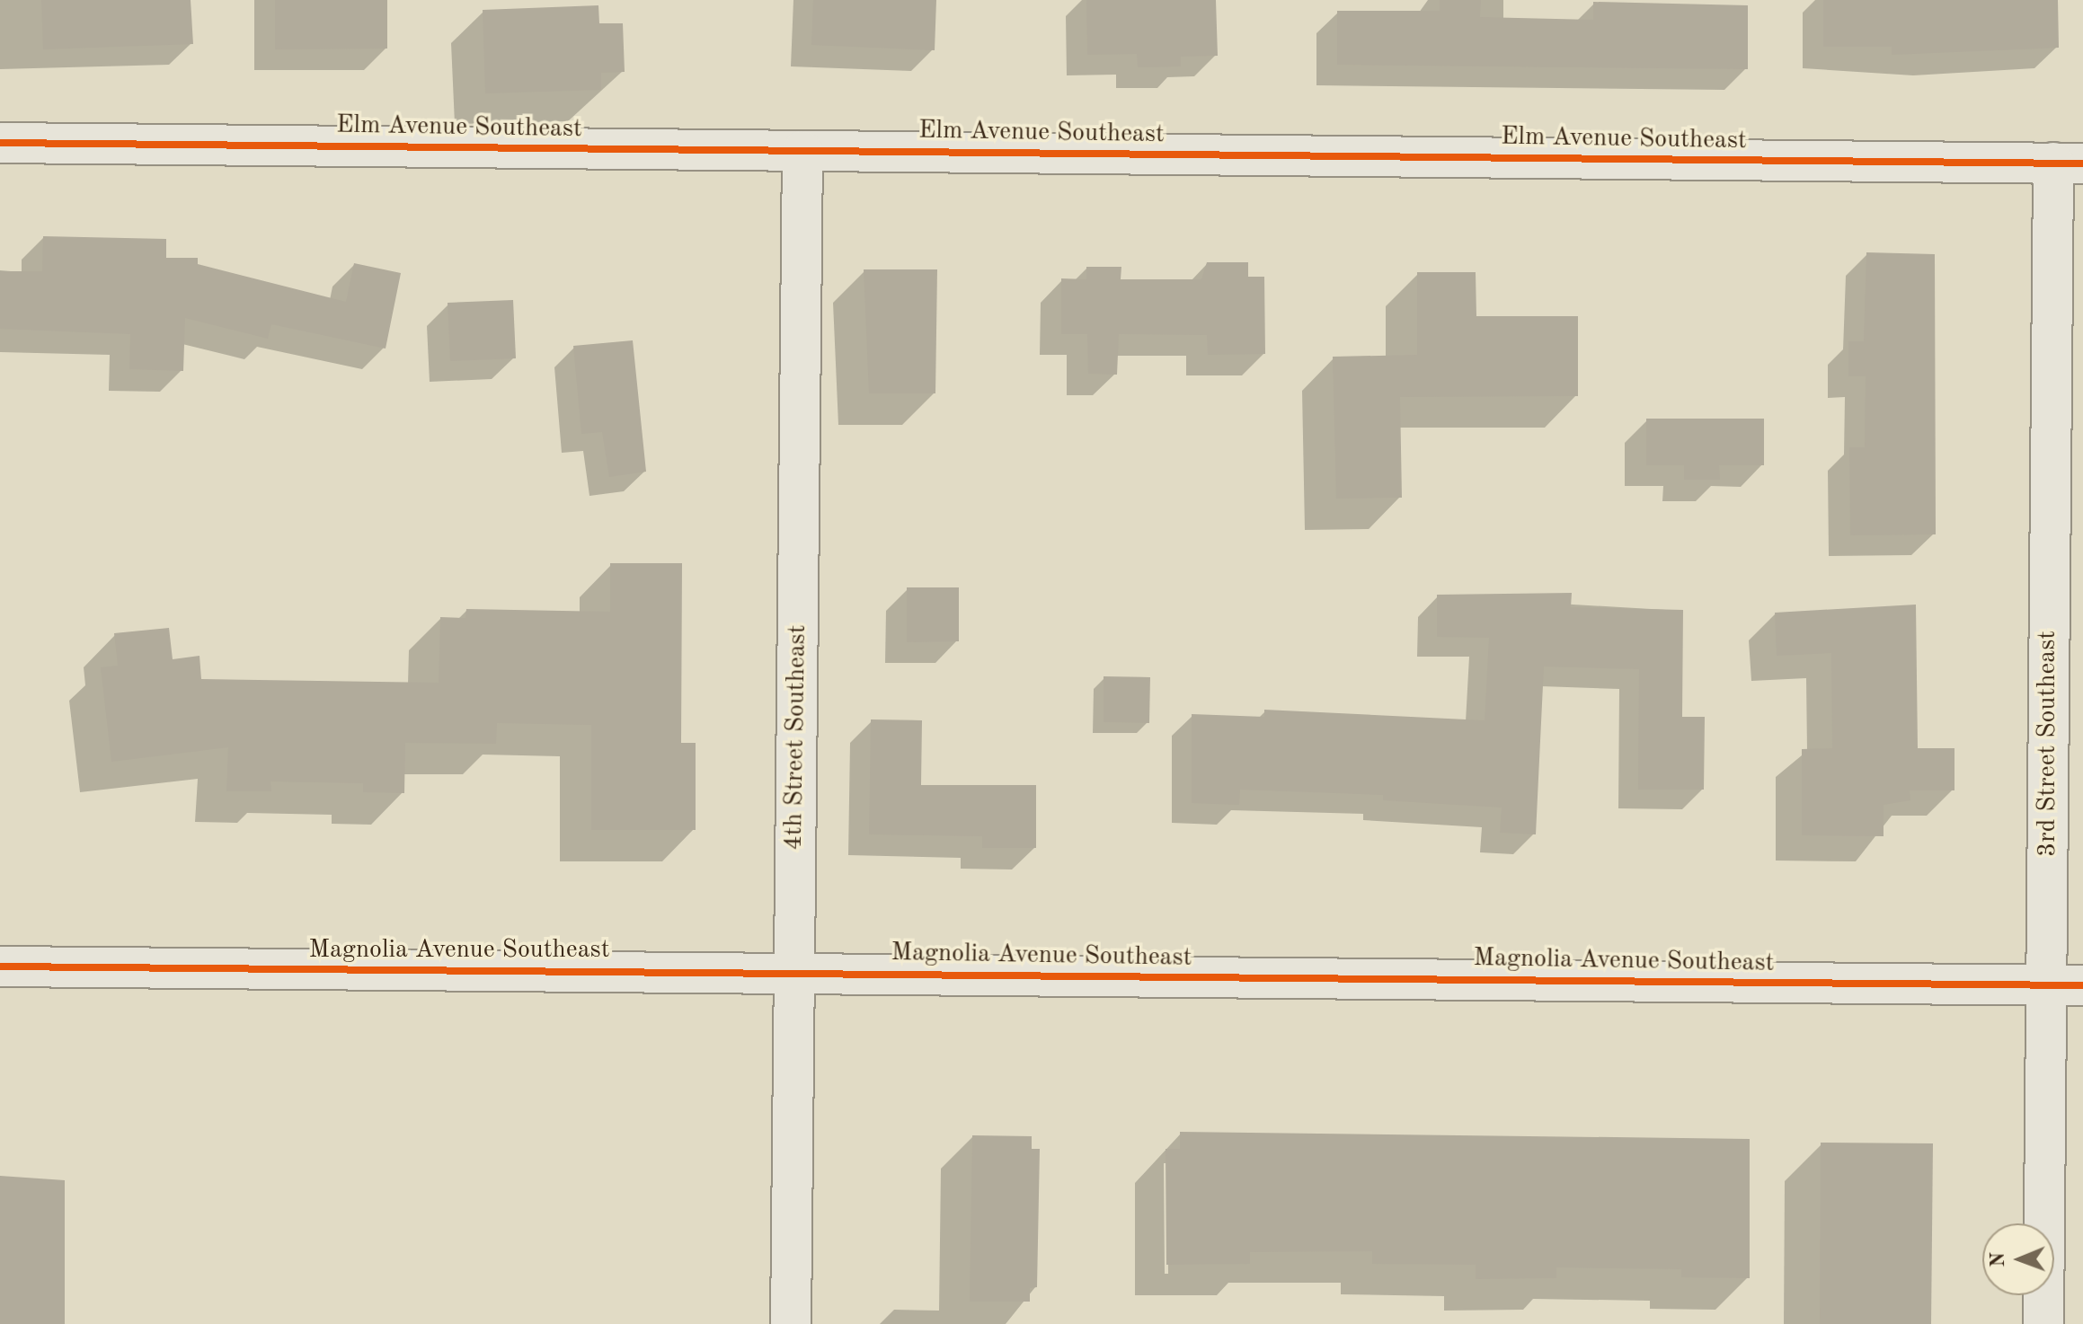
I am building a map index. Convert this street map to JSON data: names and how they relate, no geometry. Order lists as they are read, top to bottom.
{
  "streets": {
    "street": [
      "Elm Avenue Southeast",
      "4th Street Southeast",
      "3rd Street Southeast",
      "Magnolia Avenue Southeast"
    ]
  },
  "crossings": [
    ["Elm Avenue Southeast", "4th Street Southeast"],
    ["Elm Avenue Southeast", "3rd Street Southeast"],
    ["4th Street Southeast", "Magnolia Avenue Southeast"],
    ["3rd Street Southeast", "Magnolia Avenue Southeast"]
  ],
  "north": "left"
}
